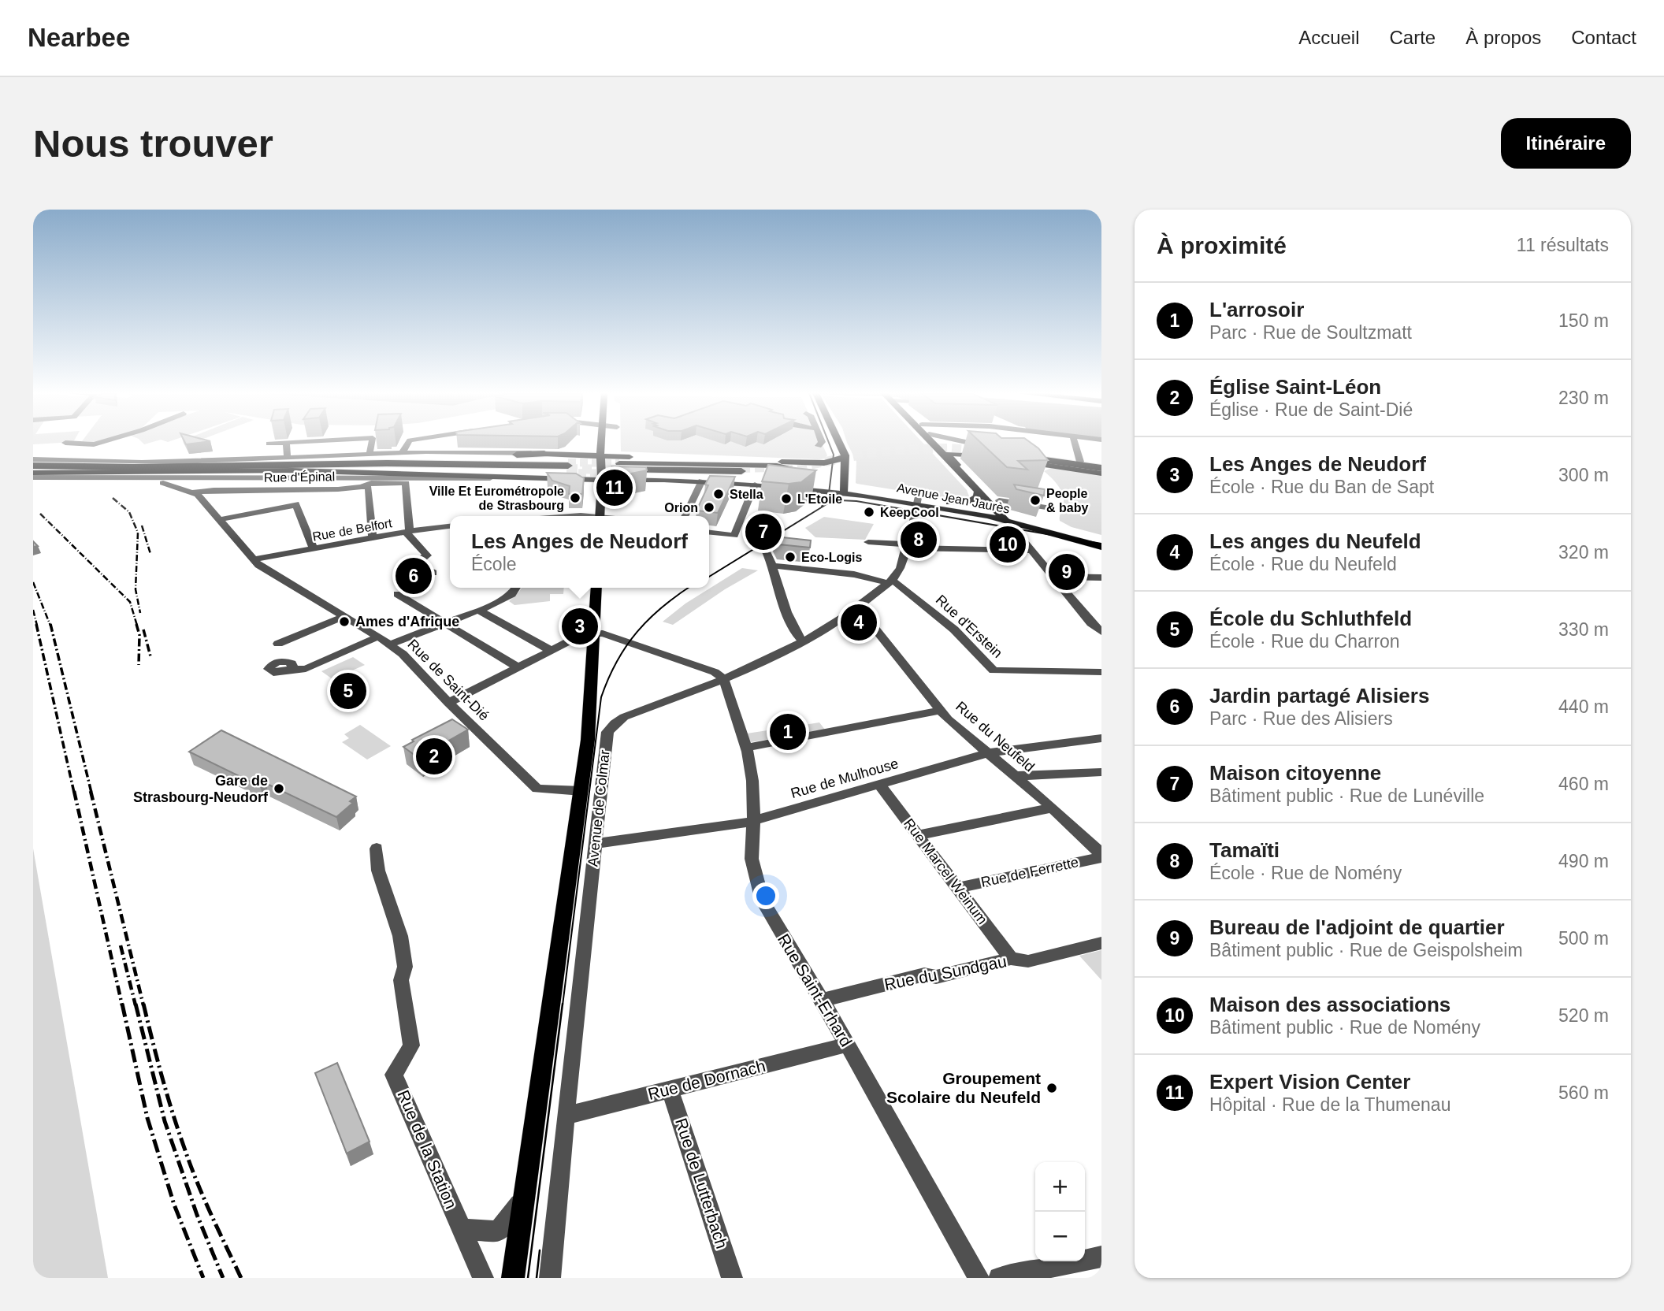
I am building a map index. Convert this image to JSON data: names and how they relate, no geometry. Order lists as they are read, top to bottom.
{
  "streets": {
    "main road": ["Avenue Jean Jaurès", "Avenue de Colmar"],
    "street": [
      "Rue d'Épinal",
      "Rue de Belfort",
      "Rue d'Erstein",
      "Rue de Saint-Dié",
      "Rue du Neufeld",
      "Rue de Mulhouse",
      "Rue Marcel Weinum",
      "Rue de Ferrette",
      "Rue du Sundgau",
      "Rue Saint-Erhard",
      "Rue de Dornach",
      "Rue de la Station",
      "Rue de Lutterbach"
    ]
  },
  "crossings": [
    ["Rue d'Épinal", "Rue de Belfort"],
    ["Rue d'Épinal", "Rue de Saint-Dié"],
    ["Avenue Jean Jaurès", "Avenue de Colmar"],
    ["Rue de Belfort", "Rue de Saint-Dié"],
    ["Rue d'Erstein", "Avenue de Colmar"],
    ["Rue de Saint-Dié", "Avenue de Colmar"],
    ["Rue du Neufeld", "Rue de Mulhouse"],
    ["Rue du Neufeld", "Avenue de Colmar"],
    ["Rue du Neufeld", "Rue de Ferrette"],
    ["Rue de Mulhouse", "Avenue de Colmar"],
    ["Rue de Mulhouse", "Rue Marcel Weinum"],
    ["Rue de Mulhouse", "Rue Saint-Erhard"],
    ["Avenue de Colmar", "Rue Saint-Erhard"],
    ["Avenue de Colmar", "Rue de Dornach"],
    ["Rue Marcel Weinum", "Rue de Ferrette"],
    ["Rue Marcel Weinum", "Rue du Sundgau"],
    ["Rue du Sundgau", "Rue Saint-Erhard"],
    ["Rue Saint-Erhard", "Rue de Dornach"],
    ["Rue de Dornach", "Rue de Lutterbach"]
  ],
  "places": [
    "Stella",
    "Ville Et Eurométropole de Strasbourg",
    "L'Etoile",
    "People & baby",
    "Orion",
    "KeepCool",
    "Eco-Logis",
    "Ames d'Afrique",
    "Gare de Strasbourg-Neudorf",
    "Groupement Scolaire du Neufeld"
  ],
  "page": {
    "header": "Nearbee",
    "nav": [
      "Accueil",
      "Carte",
      "À propos",
      "Contact"
    ],
    "buttons": "Itinéraire",
    "title": "Nous trouver",
    "heading": ["À proximité", "11 résultats"],
    "list": [
      {
        "mark": "1",
        "name": "L'arrosoir",
        "note": "Parc · Rue de Soultzmatt",
        "value": "150 m"
      },
      {
        "mark": "2",
        "name": "Église Saint-Léon",
        "note": "Église · Rue de Saint-Dié",
        "value": "230 m"
      },
      {
        "mark": "3",
        "name": "Les Anges de Neudorf",
        "note": "École · Rue du Ban de Sapt",
        "value": "300 m"
      },
      {
        "mark": "4",
        "name": "Les anges du Neufeld",
        "note": "École · Rue du Neufeld",
        "value": "320 m"
      },
      {
        "mark": "5",
        "name": "École du Schluthfeld",
        "note": "École · Rue du Charron",
        "value": "330 m"
      },
      {
        "mark": "6",
        "name": "Jardin partagé Alisiers",
        "note": "Parc · Rue des Alisiers",
        "value": "440 m"
      },
      {
        "mark": "7",
        "name": "Maison citoyenne",
        "note": "Bâtiment public · Rue de Lunéville",
        "value": "460 m"
      },
      {
        "mark": "8",
        "name": "Tamaïti",
        "note": "École · Rue de Nomény",
        "value": "490 m"
      },
      {
        "mark": "9",
        "name": "Bureau de l'adjoint de quartier",
        "note": "Bâtiment public · Rue de Geispolsheim",
        "value": "500 m"
      },
      {
        "mark": "10",
        "name": "Maison des associations",
        "note": "Bâtiment public · Rue de Nomény",
        "value": "520 m"
      },
      {
        "mark": "11",
        "name": "Expert Vision Center",
        "note": "Hôpital · Rue de la Thumenau",
        "value": "560 m"
      }
    ],
    "pins": [
      "11",
      "7",
      "8",
      "10",
      "9",
      "6",
      "4",
      "3",
      "5",
      "1",
      "2"
    ],
    "popup": ["Les Anges de Neudorf", "École"],
    "map_buttons": ["+", "−"]
  }
}
